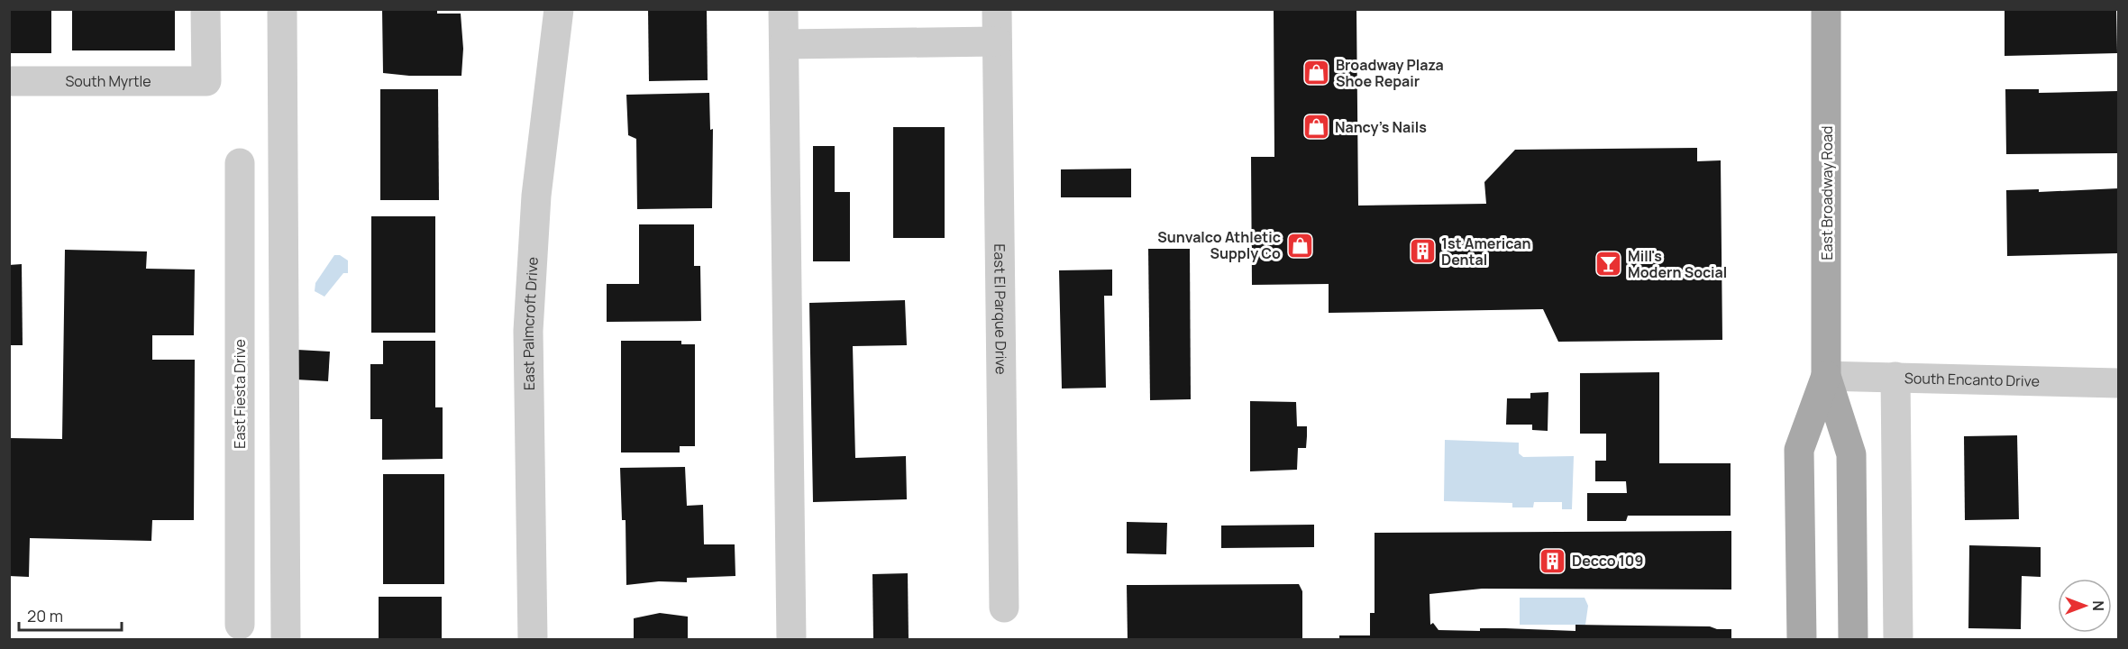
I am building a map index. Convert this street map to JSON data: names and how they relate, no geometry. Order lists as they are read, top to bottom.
{
  "streets": {
    "main road": ["East Broadway Road"],
    "street": [
      "South Myrtle",
      "East El Parque Drive",
      "East Palmcroft Drive",
      "South Encanto Drive",
      "East Fiesta Drive"
    ]
  },
  "crossings": [
    ["East Broadway Road", "South Encanto Drive"]
  ],
  "places": {
    "shop": ["Broadway Plaza Shoe Repair", "Nancy's Nails", "Sunvalco Athletic Supply Co"],
    "building": ["1st American Dental", "Decco 109"],
    "bar": ["Mill's Modern Social"]
  },
  "scale_bar": "20 m",
  "north": "right"
}
